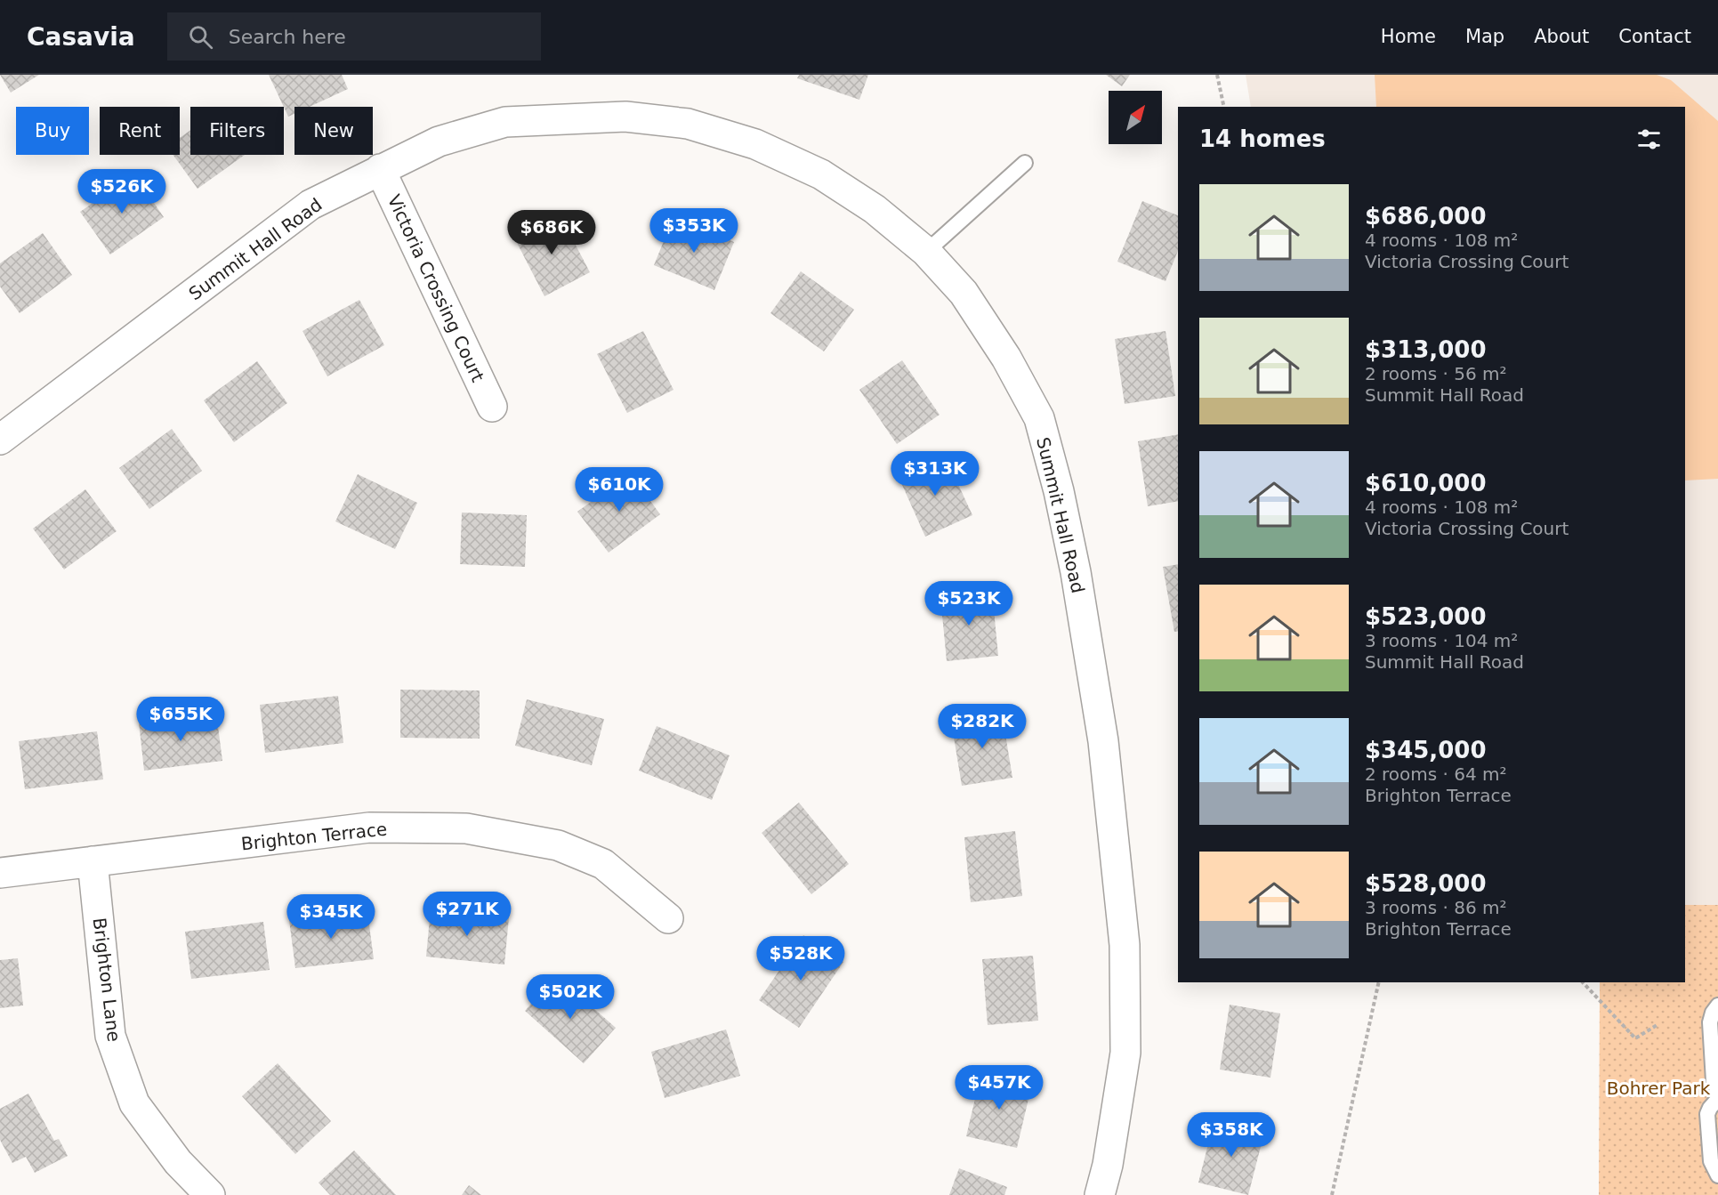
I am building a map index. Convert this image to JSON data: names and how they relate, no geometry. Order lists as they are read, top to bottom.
{
  "streets": {
    "street": [
      "Summit Hall Road",
      "Victoria Crossing Court",
      "Brighton Terrace",
      "Brighton Lane"
    ]
  },
  "crossings": [
    ["Summit Hall Road", "Victoria Crossing Court"],
    ["Brighton Terrace", "Brighton Lane"]
  ],
  "parks": ["Bohrer Park"],
  "north": "top right",
  "page": {
    "header": "Casavia",
    "search": "Search here",
    "nav": [
      "Home",
      "Map",
      "About",
      "Contact"
    ],
    "chip": [
      "Buy",
      "Rent",
      "Filters",
      "New"
    ],
    "heading": "14 homes",
    "price": [
      "$526K",
      "$353K",
      "$686K",
      "$313K",
      "$610K",
      "$523K",
      "$655K",
      "$282K",
      "$271K",
      "$345K",
      "$528K",
      "$502K",
      "$457K",
      "$358K"
    ],
    "list": [
      {
        "name": "$686,000",
        "note": "4 rooms · 108 m² · Victoria Crossing Court"
      },
      {
        "name": "$313,000",
        "note": "2 rooms · 56 m² · Summit Hall Road"
      },
      {
        "name": "$610,000",
        "note": "4 rooms · 108 m² · Victoria Crossing Court"
      },
      {
        "name": "$523,000",
        "note": "3 rooms · 104 m² · Summit Hall Road"
      },
      {
        "name": "$345,000",
        "note": "2 rooms · 64 m² · Brighton Terrace"
      },
      {
        "name": "$528,000",
        "note": "3 rooms · 86 m² · Brighton Terrace"
      }
    ]
  }
}
